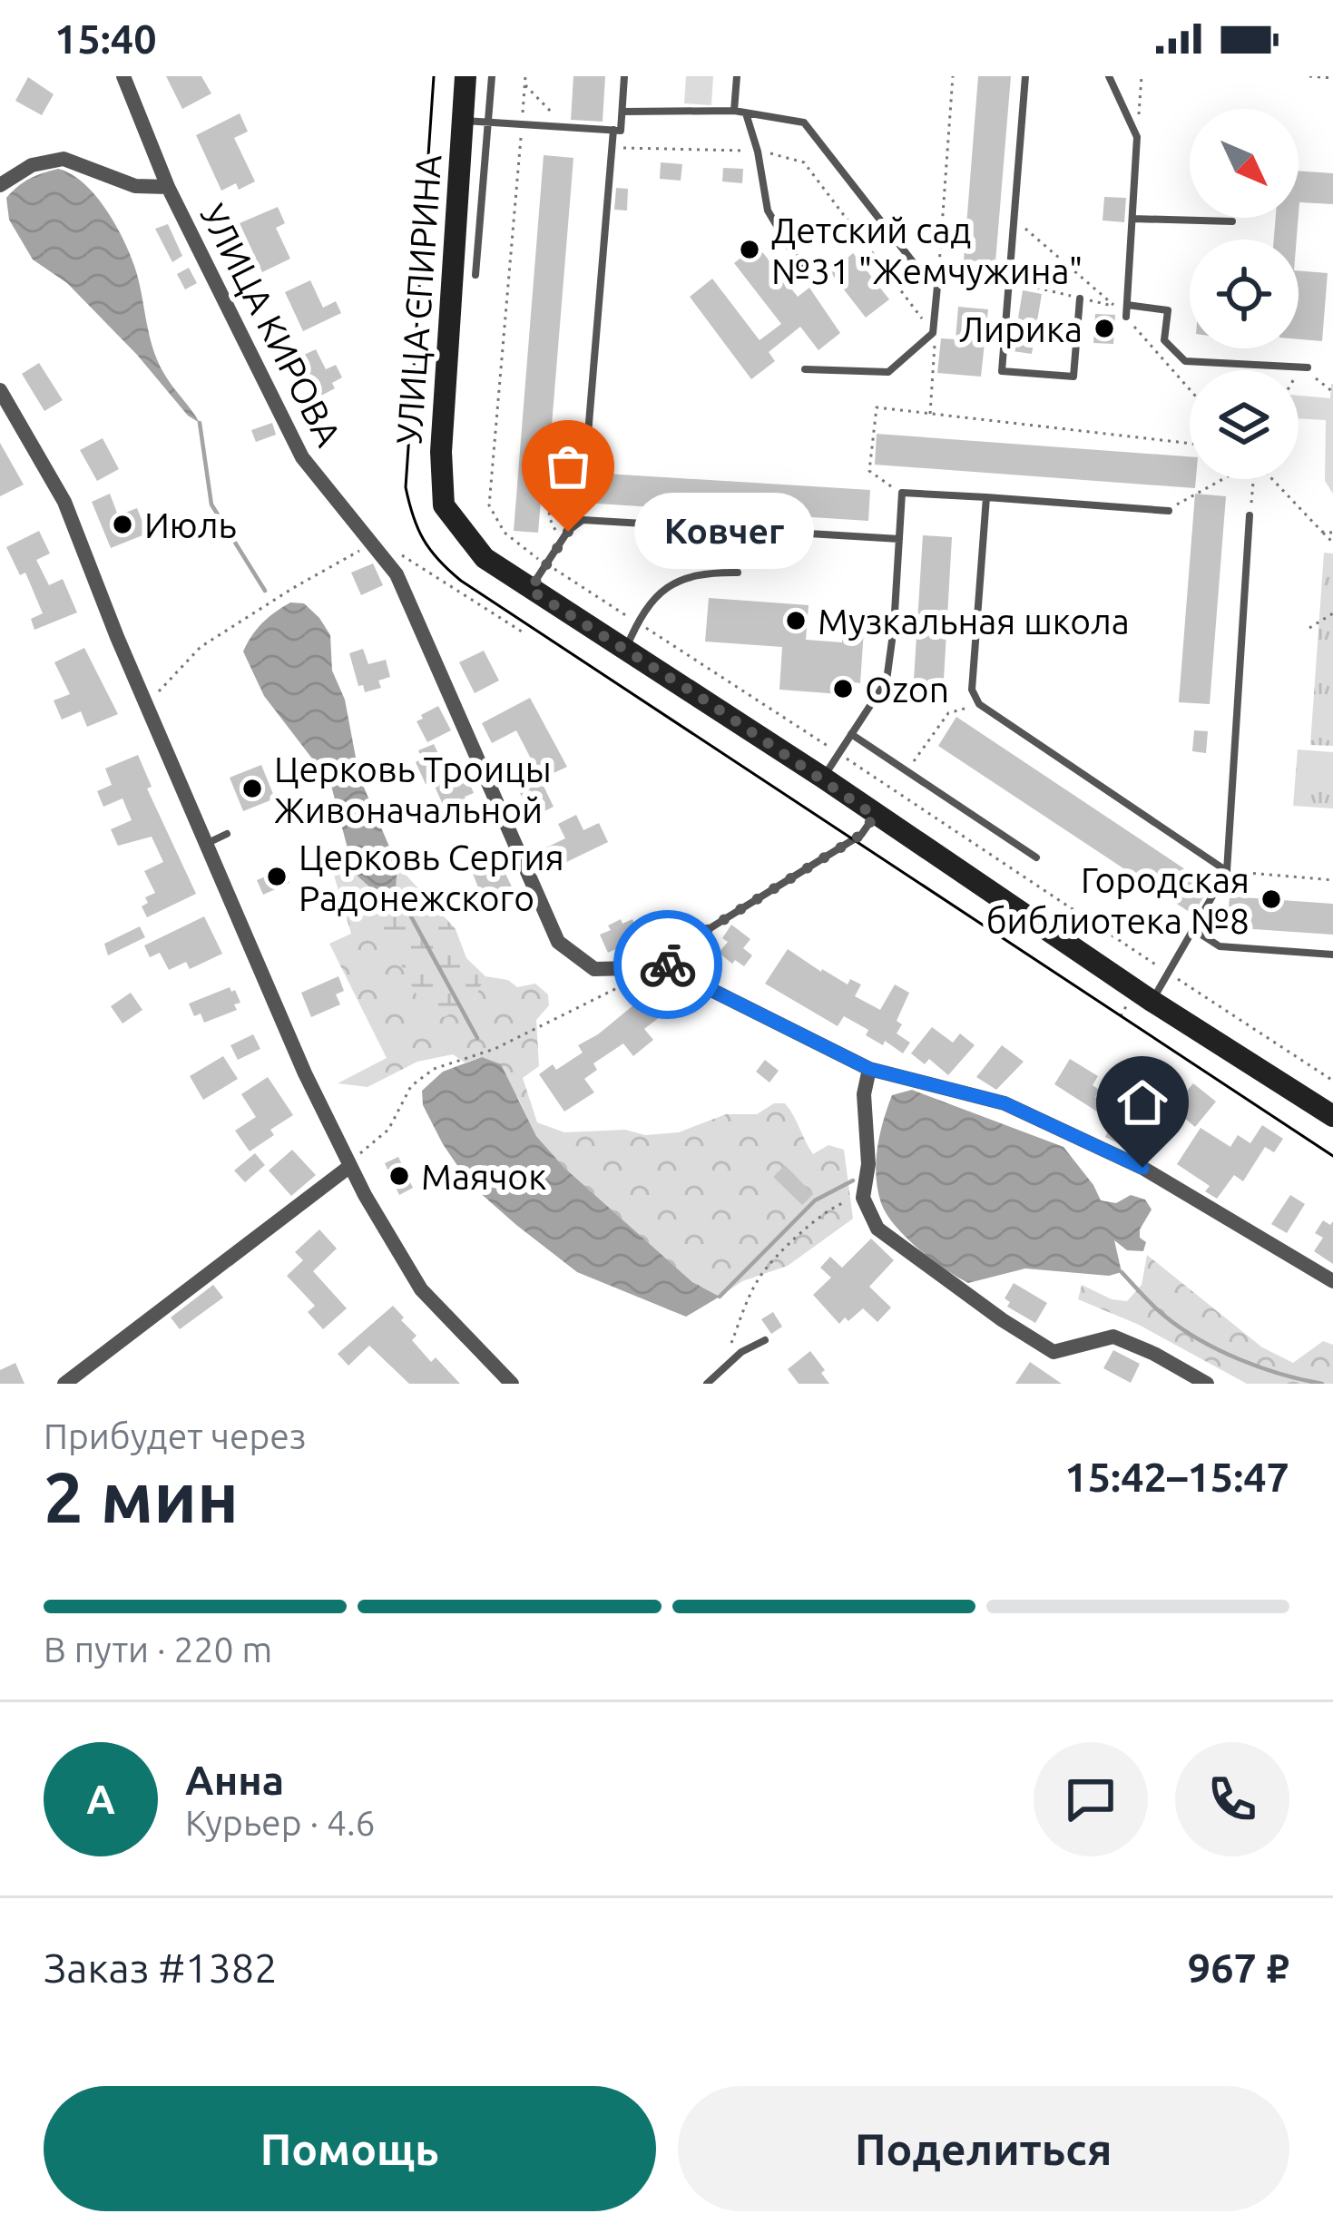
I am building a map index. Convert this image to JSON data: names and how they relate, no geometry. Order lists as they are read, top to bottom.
{
  "streets": {
    "main road": ["УЛИЦА СПИРИНА"],
    "street": ["УЛИЦА КИРОВА"]
  },
  "places": [
    "Детский сад №31 \"Жемчужина\"",
    "Лирика",
    "Июль",
    "Ковчег",
    "Музкальная школа",
    "Ozon",
    "Церковь Троицы Живоначальной",
    "Церковь Сергия Радонежского",
    "Городская библиотека №8",
    "Маячок"
  ],
  "north": "bottom right",
  "page": {
    "status": "15:40",
    "bubble": "Ковчег",
    "heading": ["2 мин", "Прибудет через", "15:42–15:47"],
    "panel": [
      "Анна",
      "Курьер · 4.6",
      "Заказ #1382",
      "967 ₽"
    ],
    "bar": "В пути · 220 m",
    "round": "А",
    "buttons": ["Помощь", "Поделиться"]
  }
}
